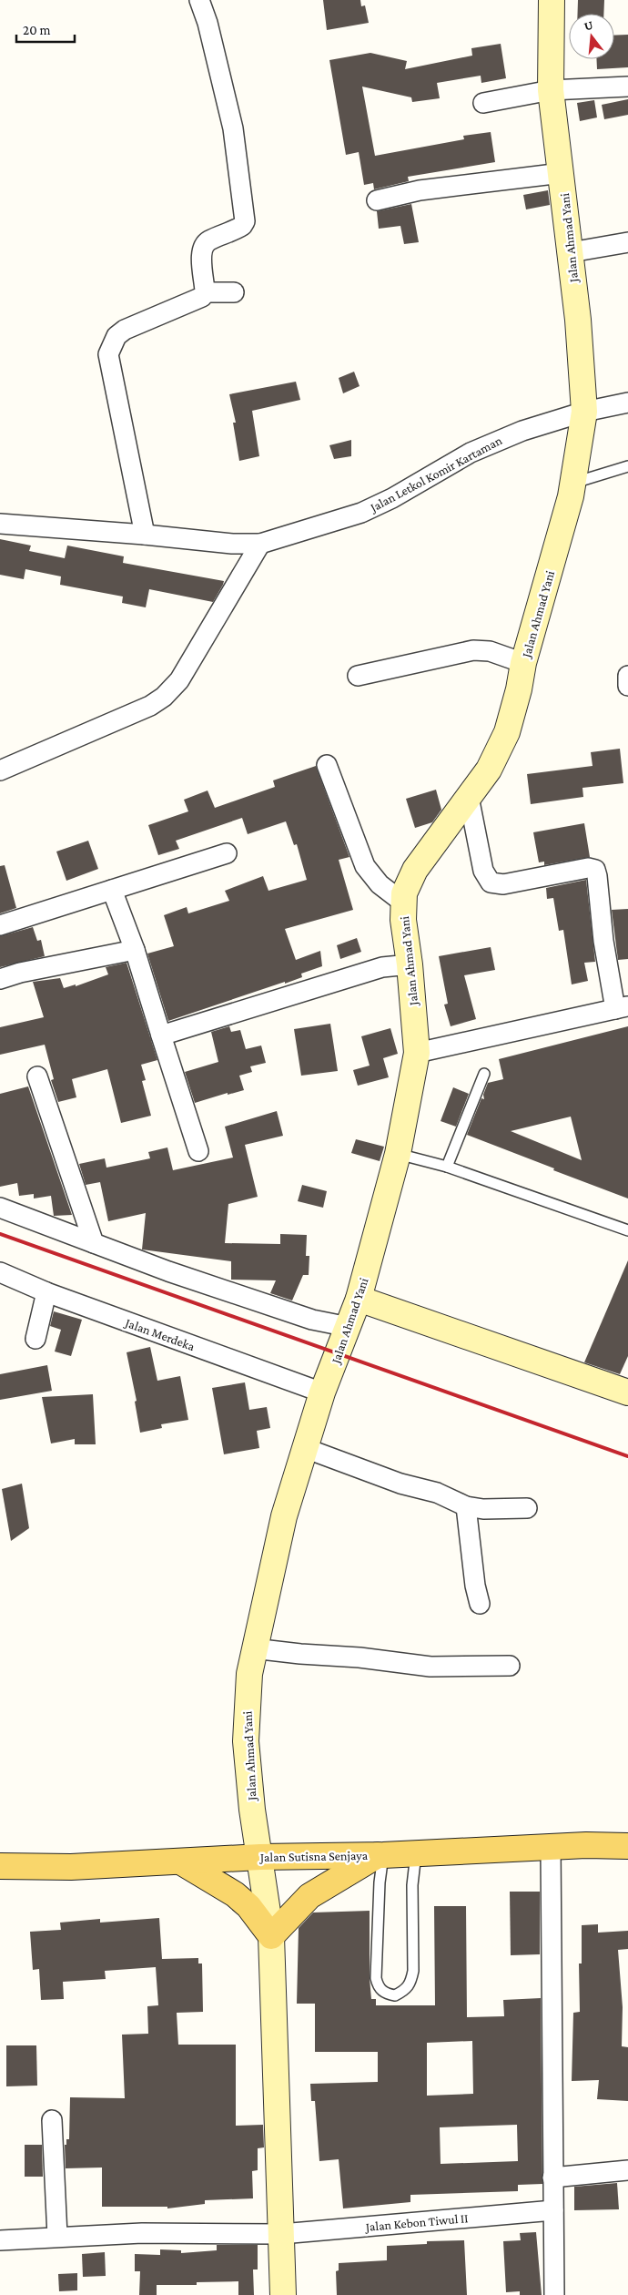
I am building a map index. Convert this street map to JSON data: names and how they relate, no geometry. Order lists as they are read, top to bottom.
{
  "streets": {
    "main road": ["Jalan Sutisna Senjaya"],
    "street": [
      "Jalan Ahmad Yani",
      "Jalan Letkol Komir Kartaman",
      "Jalan Merdeka",
      "Jalan Kebon Tiwul II"
    ]
  },
  "crossings": [
    ["Jalan Ahmad Yani", "Jalan Letkol Komir Kartaman"],
    ["Jalan Ahmad Yani", "Jalan Merdeka"],
    ["Jalan Ahmad Yani", "Jalan Sutisna Senjaya"],
    ["Jalan Ahmad Yani", "Jalan Kebon Tiwul II"]
  ],
  "scale_bar": "20 m",
  "north": "top"
}
